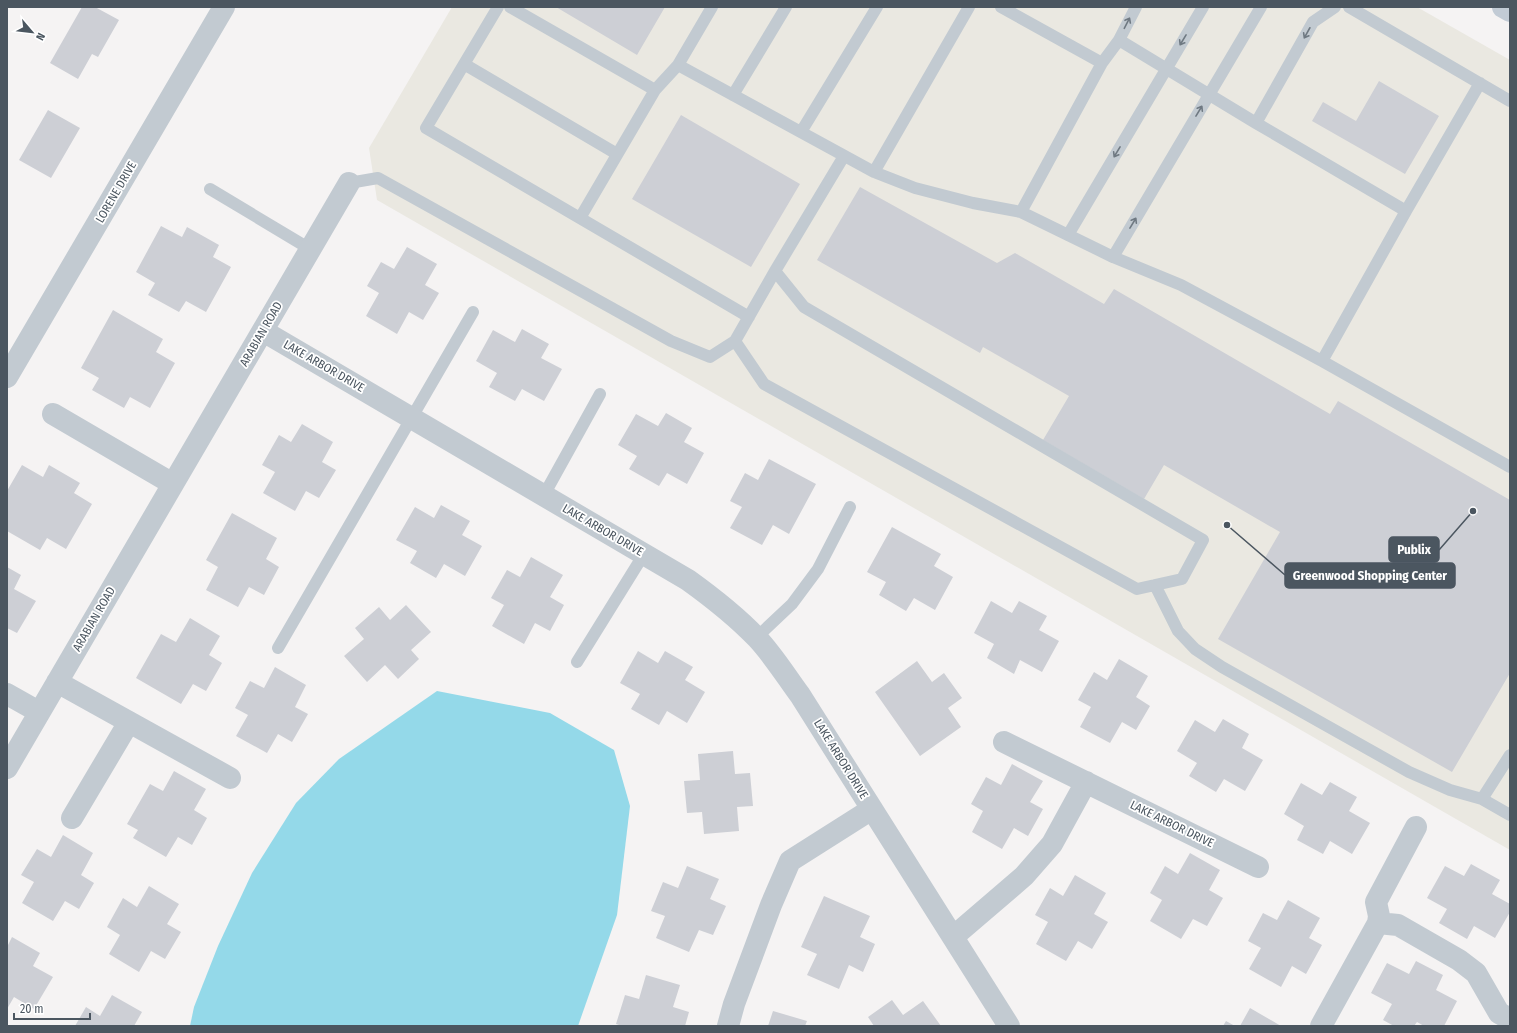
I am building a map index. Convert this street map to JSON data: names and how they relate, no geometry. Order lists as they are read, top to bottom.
{
  "streets": {
    "street": ["LORENE DRIVE", "ARABIAN ROAD", "LAKE ARBOR DRIVE"]
  },
  "crossings": [
    ["ARABIAN ROAD", "LAKE ARBOR DRIVE"]
  ],
  "places": ["Publix", "Greenwood Shopping Center"],
  "scale_bar": "20 m",
  "north": "bottom right"
}
